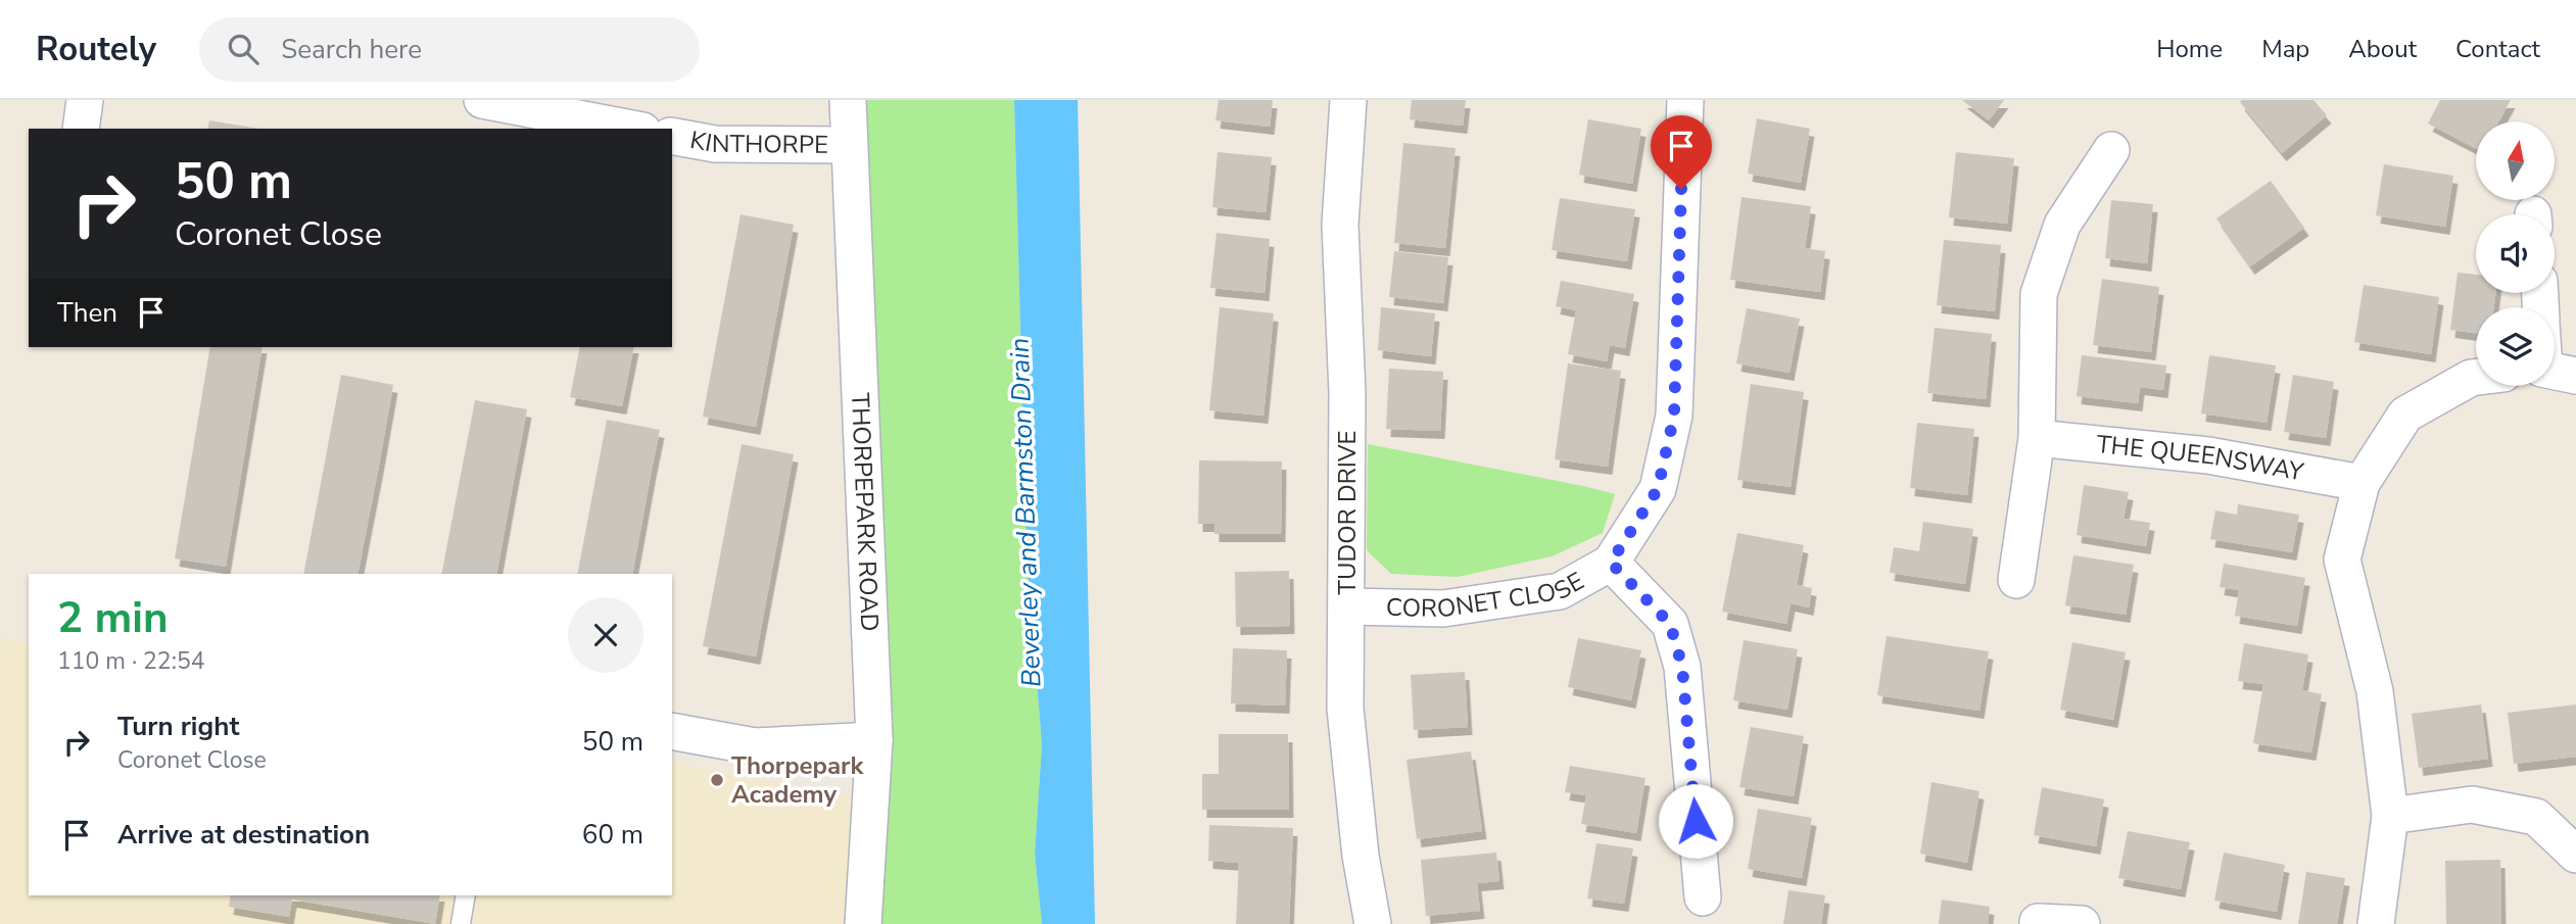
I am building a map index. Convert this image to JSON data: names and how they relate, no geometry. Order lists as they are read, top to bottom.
{
  "streets": {
    "street": [
      "KINTHORPE",
      "THE QUEENSWAY",
      "THORPEPARK ROAD",
      "TUDOR DRIVE",
      "CORONET CLOSE"
    ]
  },
  "crossings": [
    ["KINTHORPE", "THORPEPARK ROAD"],
    ["TUDOR DRIVE", "CORONET CLOSE"]
  ],
  "water": ["Beverley and Barmston Drain"],
  "places": ["Thorpepark Academy"],
  "north": "top",
  "page": {
    "header": "Routely",
    "search": "Search here",
    "nav": [
      "Home",
      "Map",
      "About",
      "Contact"
    ],
    "turn": ["50 m", "Coronet Close"],
    "then": "Then",
    "heading": ["2 min", "110 m · 22:54"],
    "list": [
      {
        "name": "Turn right",
        "note": "Coronet Close",
        "value": "50 m"
      },
      {
        "name": "Arrive at destination",
        "value": "60 m"
      }
    ]
  }
}
